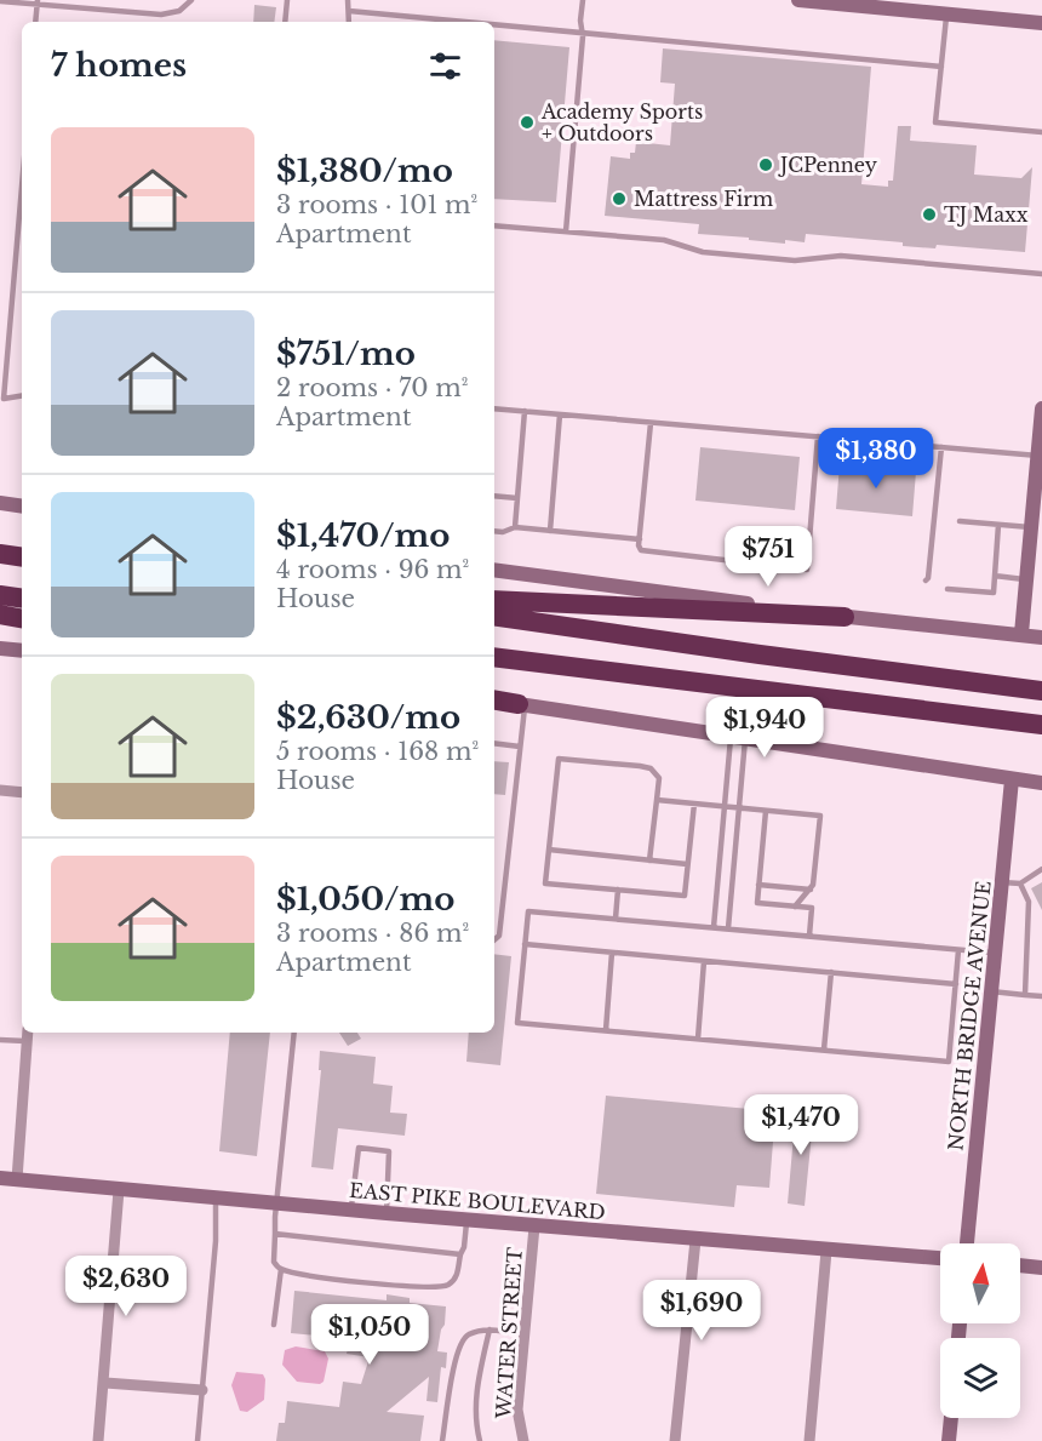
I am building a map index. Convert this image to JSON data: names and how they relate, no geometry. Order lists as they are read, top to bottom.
{
  "streets": {
    "street": ["NORTH BRIDGE AVENUE", "EAST PIKE BOULEVARD", "WATER STREET"]
  },
  "crossings": [
    ["EAST PIKE BOULEVARD", "WATER STREET"]
  ],
  "places": [
    "Academy Sports + Outdoors",
    "JCPenney",
    "Mattress Firm",
    "TJ Maxx"
  ],
  "north": "top",
  "page": {
    "heading": "7 homes",
    "list": [
      {
        "name": "$1,380/mo",
        "note": "3 rooms · 101 m² · Apartment"
      },
      {
        "name": "$751/mo",
        "note": "2 rooms · 70 m² · Apartment"
      },
      {
        "name": "$1,470/mo",
        "note": "4 rooms · 96 m² · House"
      },
      {
        "name": "$2,630/mo",
        "note": "5 rooms · 168 m² · House"
      },
      {
        "name": "$1,050/mo",
        "note": "3 rooms · 86 m² · Apartment"
      }
    ],
    "price": [
      "$1,380",
      "$751",
      "$1,940",
      "$1,470",
      "$2,630",
      "$1,690",
      "$1,050"
    ]
  }
}
